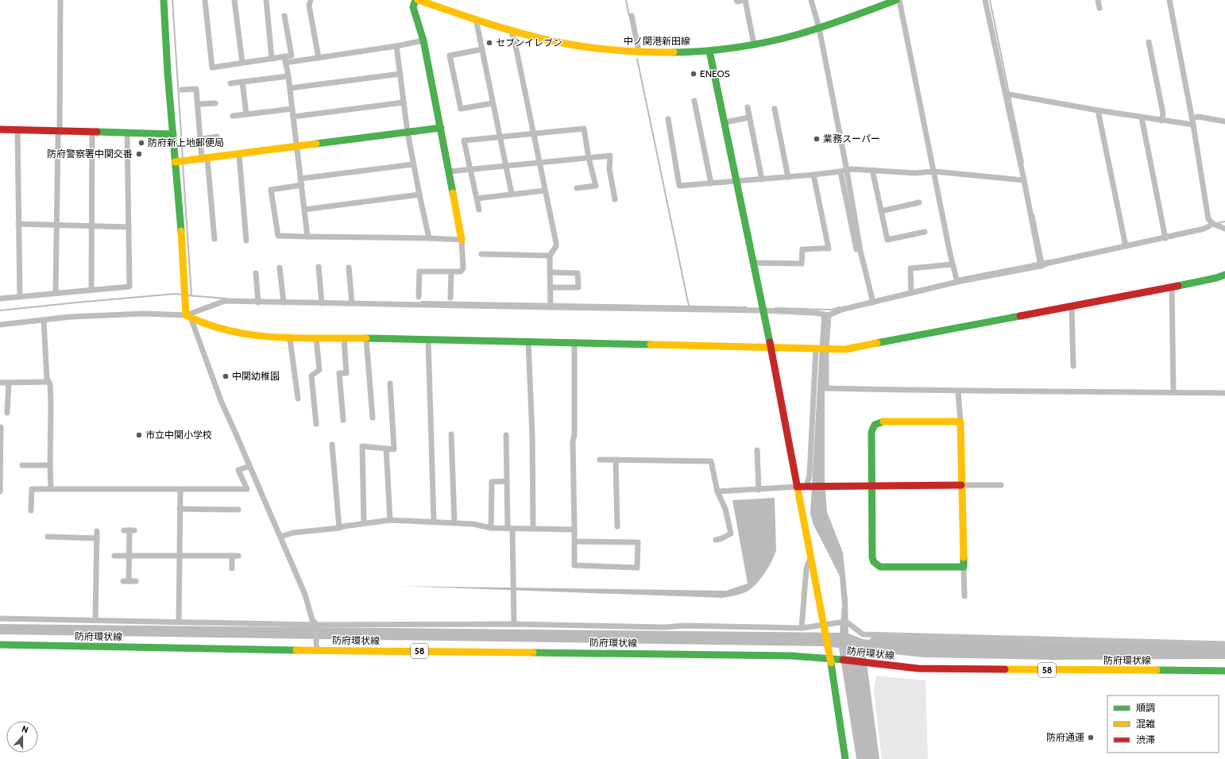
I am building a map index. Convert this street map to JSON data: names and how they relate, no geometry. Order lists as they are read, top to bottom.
{
  "streets": {
    "street": ["中ノ関港新田線", "防府環状線", "58"]
  },
  "places": [
    "セブンイレブン",
    "ENEOS",
    "業務スーパー",
    "防府新上地郵便局",
    "防府警察署中関交番",
    "中関幼稚園",
    "市立中関小学校",
    "防府通運"
  ],
  "legend": ["順調", "混雑", "渋滞"],
  "north": "top"
}
